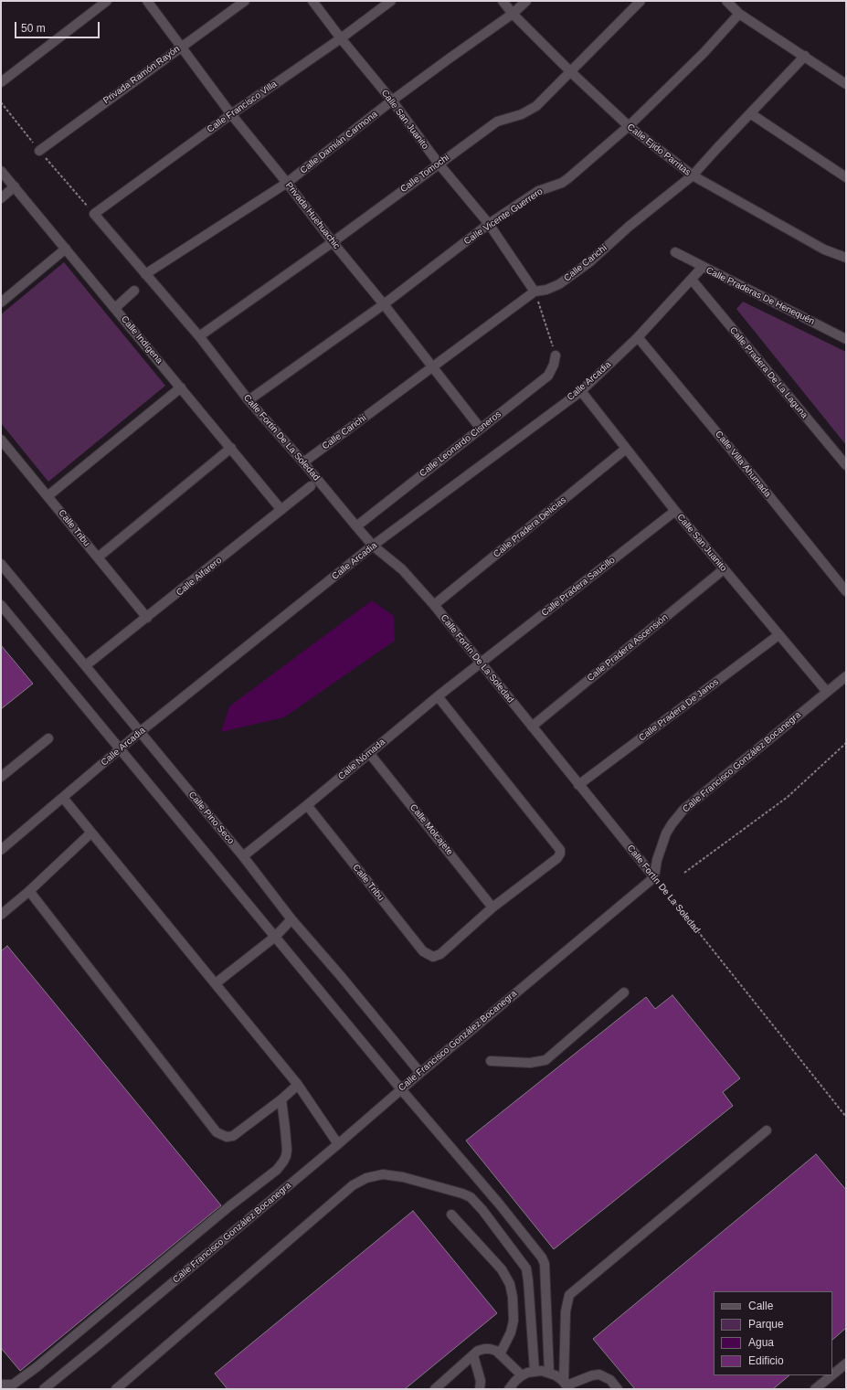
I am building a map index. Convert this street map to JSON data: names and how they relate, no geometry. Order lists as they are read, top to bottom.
{
  "streets": {
    "street": [
      "Privada Ramón Rayón",
      "Calle Francisco Villa",
      "Calle San Juanito",
      "Calle Damián Carmona",
      "Calle Ejido Parritas",
      "Calle Tomochi",
      "Privada Huehuachic",
      "Calle Vicente Guerrero",
      "Calle Carichí",
      "Calle Praderas De Henequén",
      "Calle Indígena",
      "Calle Pradera De La Laguna",
      "Calle Arcadia",
      "Calle Fortín De La Soledad",
      "Calle Leonardo Cisneros",
      "Calle Villa Ahumada",
      "Calle Pradera Delicias",
      "Calle Tribu",
      "Calle Alfarero",
      "Calle Pradera Saucillo",
      "Calle Pradera Ascensión",
      "Calle Pradera De Janos",
      "Calle Nómada",
      "Calle Francisco González Bocanegra",
      "Calle Pino Seco",
      "Calle Molcajete"
    ]
  },
  "crossings": [
    ["Privada Ramón Rayón", "Privada Huehuachic"],
    ["Calle Francisco Villa", "Calle San Juanito"],
    ["Calle Francisco Villa", "Privada Huehuachic"],
    ["Calle Francisco Villa", "Calle Fortín De La Soledad"],
    ["Calle San Juanito", "Calle Damián Carmona"],
    ["Calle San Juanito", "Calle Tomochi"],
    ["Calle San Juanito", "Calle Vicente Guerrero"],
    ["Calle San Juanito", "Calle Carichí"],
    ["Calle San Juanito", "Calle Arcadia"],
    ["Calle San Juanito", "Calle Pradera Delicias"],
    ["Calle San Juanito", "Calle Pradera Saucillo"],
    ["Calle San Juanito", "Calle Pradera Ascensión"],
    ["Calle San Juanito", "Calle Pradera De Janos"],
    ["Calle San Juanito", "Calle Francisco González Bocanegra"],
    ["Calle Damián Carmona", "Calle Ejido Parritas"],
    ["Calle Damián Carmona", "Privada Huehuachic"],
    ["Calle Damián Carmona", "Calle Fortín De La Soledad"],
    ["Calle Ejido Parritas", "Calle Tomochi"],
    ["Calle Ejido Parritas", "Calle Vicente Guerrero"],
    ["Calle Ejido Parritas", "Calle Carichí"],
    ["Calle Tomochi", "Privada Huehuachic"],
    ["Calle Tomochi", "Calle Fortín De La Soledad"],
    ["Privada Huehuachic", "Calle Vicente Guerrero"],
    ["Privada Huehuachic", "Calle Carichí"],
    ["Privada Huehuachic", "Calle Leonardo Cisneros"],
    ["Calle Vicente Guerrero", "Calle Fortín De La Soledad"],
    ["Calle Carichí", "Calle Fortín De La Soledad"],
    ["Calle Praderas De Henequén", "Calle Arcadia"],
    ["Calle Indígena", "Calle Alfarero"],
    ["Calle Pradera De La Laguna", "Calle Arcadia"],
    ["Calle Arcadia", "Calle Fortín De La Soledad"],
    ["Calle Arcadia", "Calle Villa Ahumada"],
    ["Calle Arcadia", "Calle Pino Seco"],
    ["Calle Fortín De La Soledad", "Calle Leonardo Cisneros"],
    ["Calle Fortín De La Soledad", "Calle Pradera Delicias"],
    ["Calle Fortín De La Soledad", "Calle Pradera Saucillo"],
    ["Calle Fortín De La Soledad", "Calle Pradera Ascensión"],
    ["Calle Fortín De La Soledad", "Calle Pradera De Janos"],
    ["Calle Fortín De La Soledad", "Calle Nómada"],
    ["Calle Fortín De La Soledad", "Calle Francisco González Bocanegra"],
    ["Calle Tribu", "Calle Alfarero"],
    ["Calle Tribu", "Calle Nómada"],
    ["Calle Tribu", "Calle Molcajete"],
    ["Calle Alfarero", "Calle Pino Seco"],
    ["Calle Pradera Saucillo", "Calle Nómada"],
    ["Calle Nómada", "Calle Pino Seco"],
    ["Calle Nómada", "Calle Molcajete"],
    ["Calle Francisco González Bocanegra", "Calle Pino Seco"]
  ],
  "legend": [
    "Calle",
    "Parque",
    "Agua",
    "Edificio"
  ],
  "scale_bar": "50 m"
}
